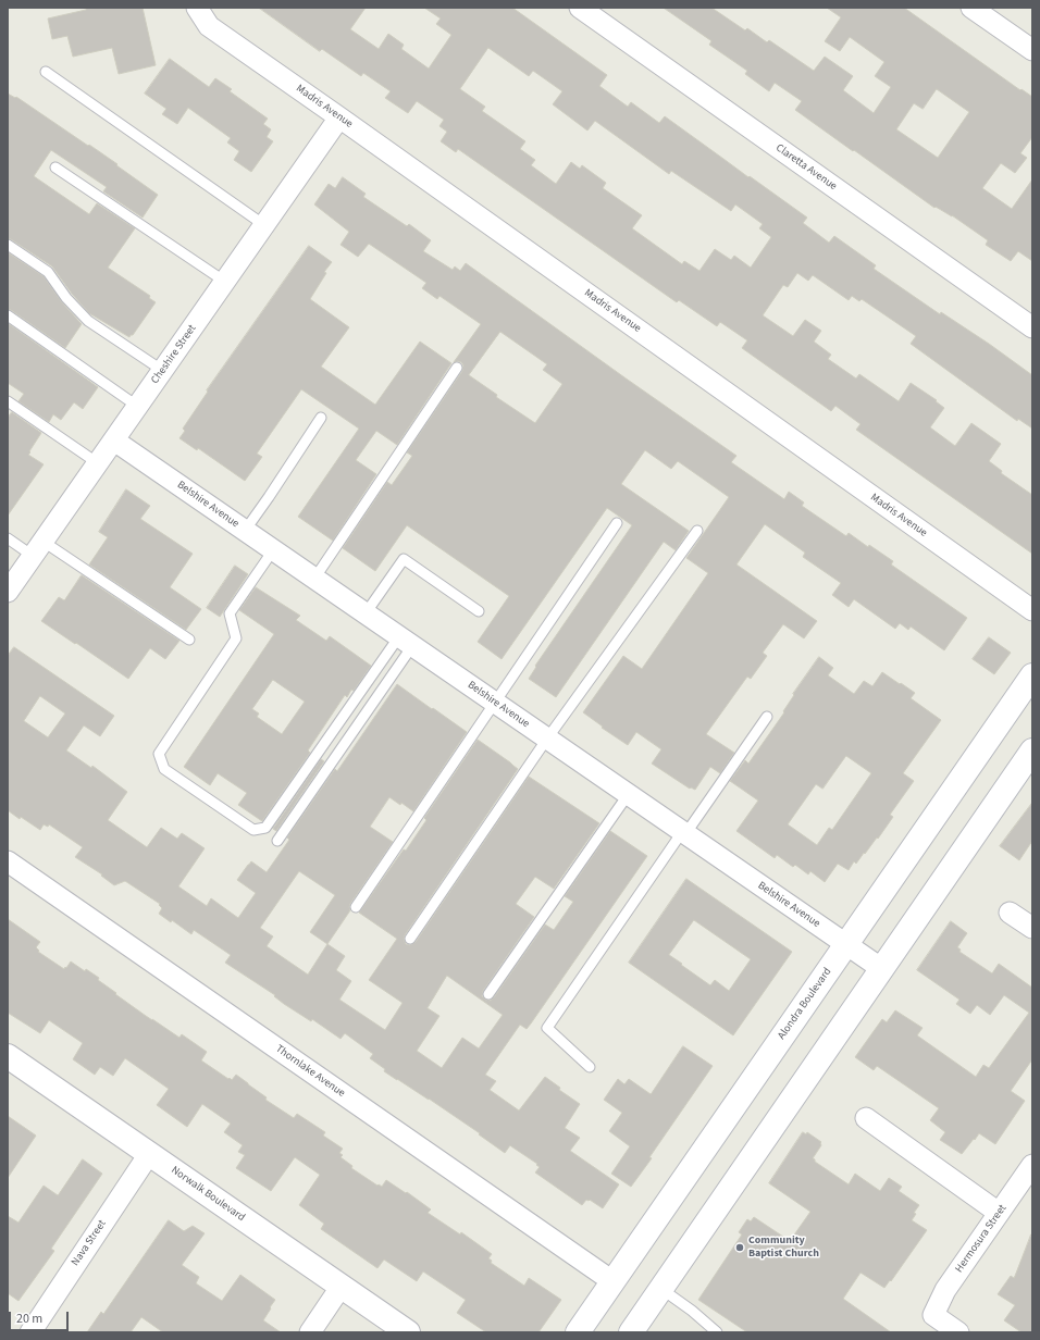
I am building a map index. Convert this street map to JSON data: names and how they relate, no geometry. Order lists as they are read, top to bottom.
{
  "streets": {
    "main road": ["Alondra Boulevard", "Norwalk Boulevard"],
    "street": [
      "Madris Avenue",
      "Claretta Avenue",
      "Cheshire Street",
      "Belshire Avenue",
      "Thornlake Avenue",
      "Hermosura Street",
      "Nava Street"
    ]
  },
  "crossings": [
    ["Madris Avenue", "Cheshire Street"],
    ["Cheshire Street", "Belshire Avenue"],
    ["Belshire Avenue", "Alondra Boulevard"],
    ["Alondra Boulevard", "Thornlake Avenue"],
    ["Norwalk Boulevard", "Nava Street"]
  ],
  "places": ["Community Baptist Church"],
  "scale_bar": "20 m"
}
